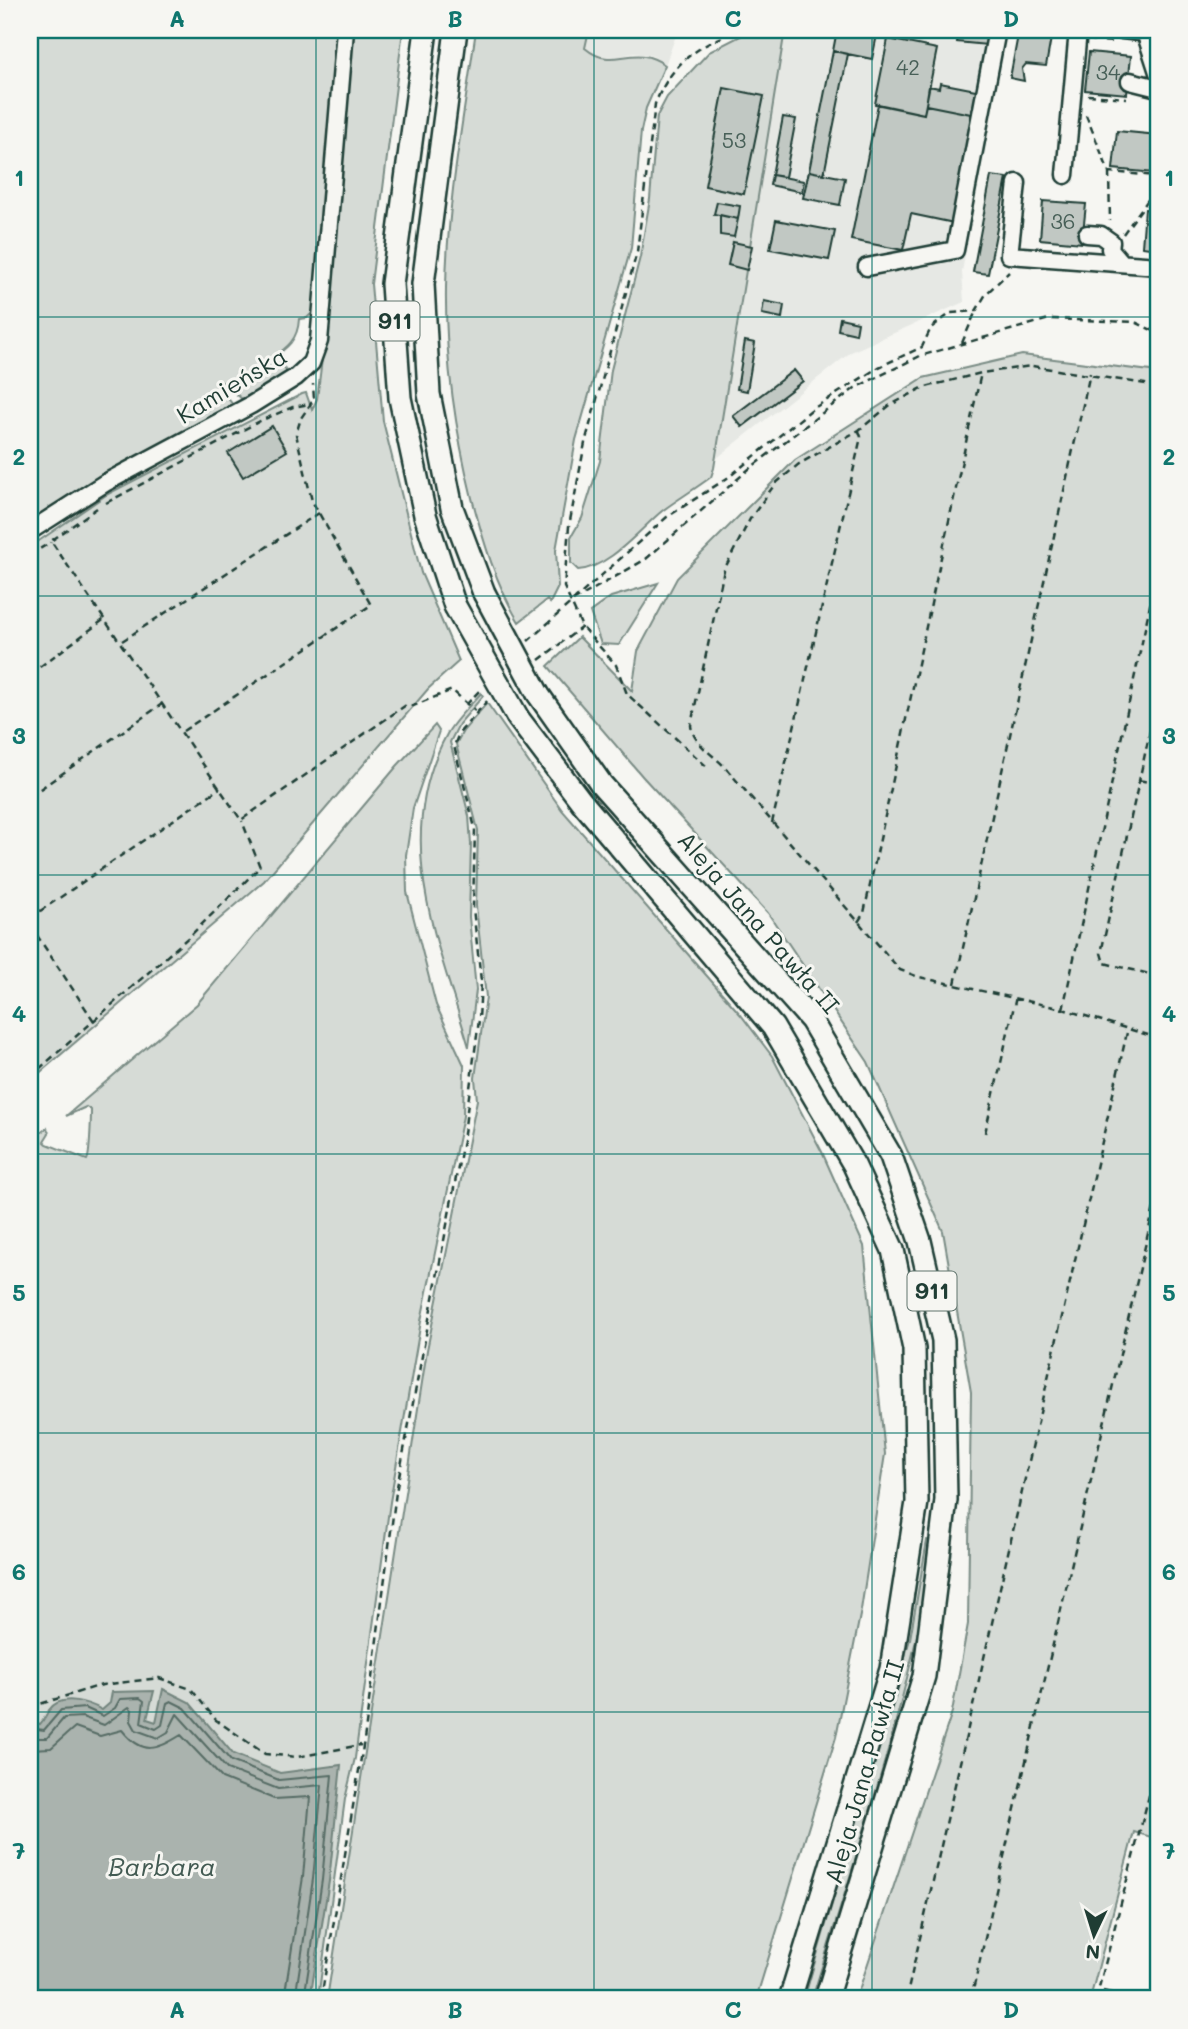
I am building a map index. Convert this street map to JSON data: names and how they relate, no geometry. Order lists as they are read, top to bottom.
{
  "streets": {
    "main road": ["911", "Aleja Jana Pawła II"],
    "street": ["Kamieńska"]
  },
  "water": ["Barbara"],
  "house_numbers": [
    "42",
    "34",
    "53",
    "36"
  ],
  "north": "bottom",
  "grid": {
    "columns": [
      "A",
      "B",
      "C",
      "D"
    ],
    "rows": [
      "1",
      "2",
      "3",
      "4",
      "5",
      "6",
      "7"
    ]
  }
}
